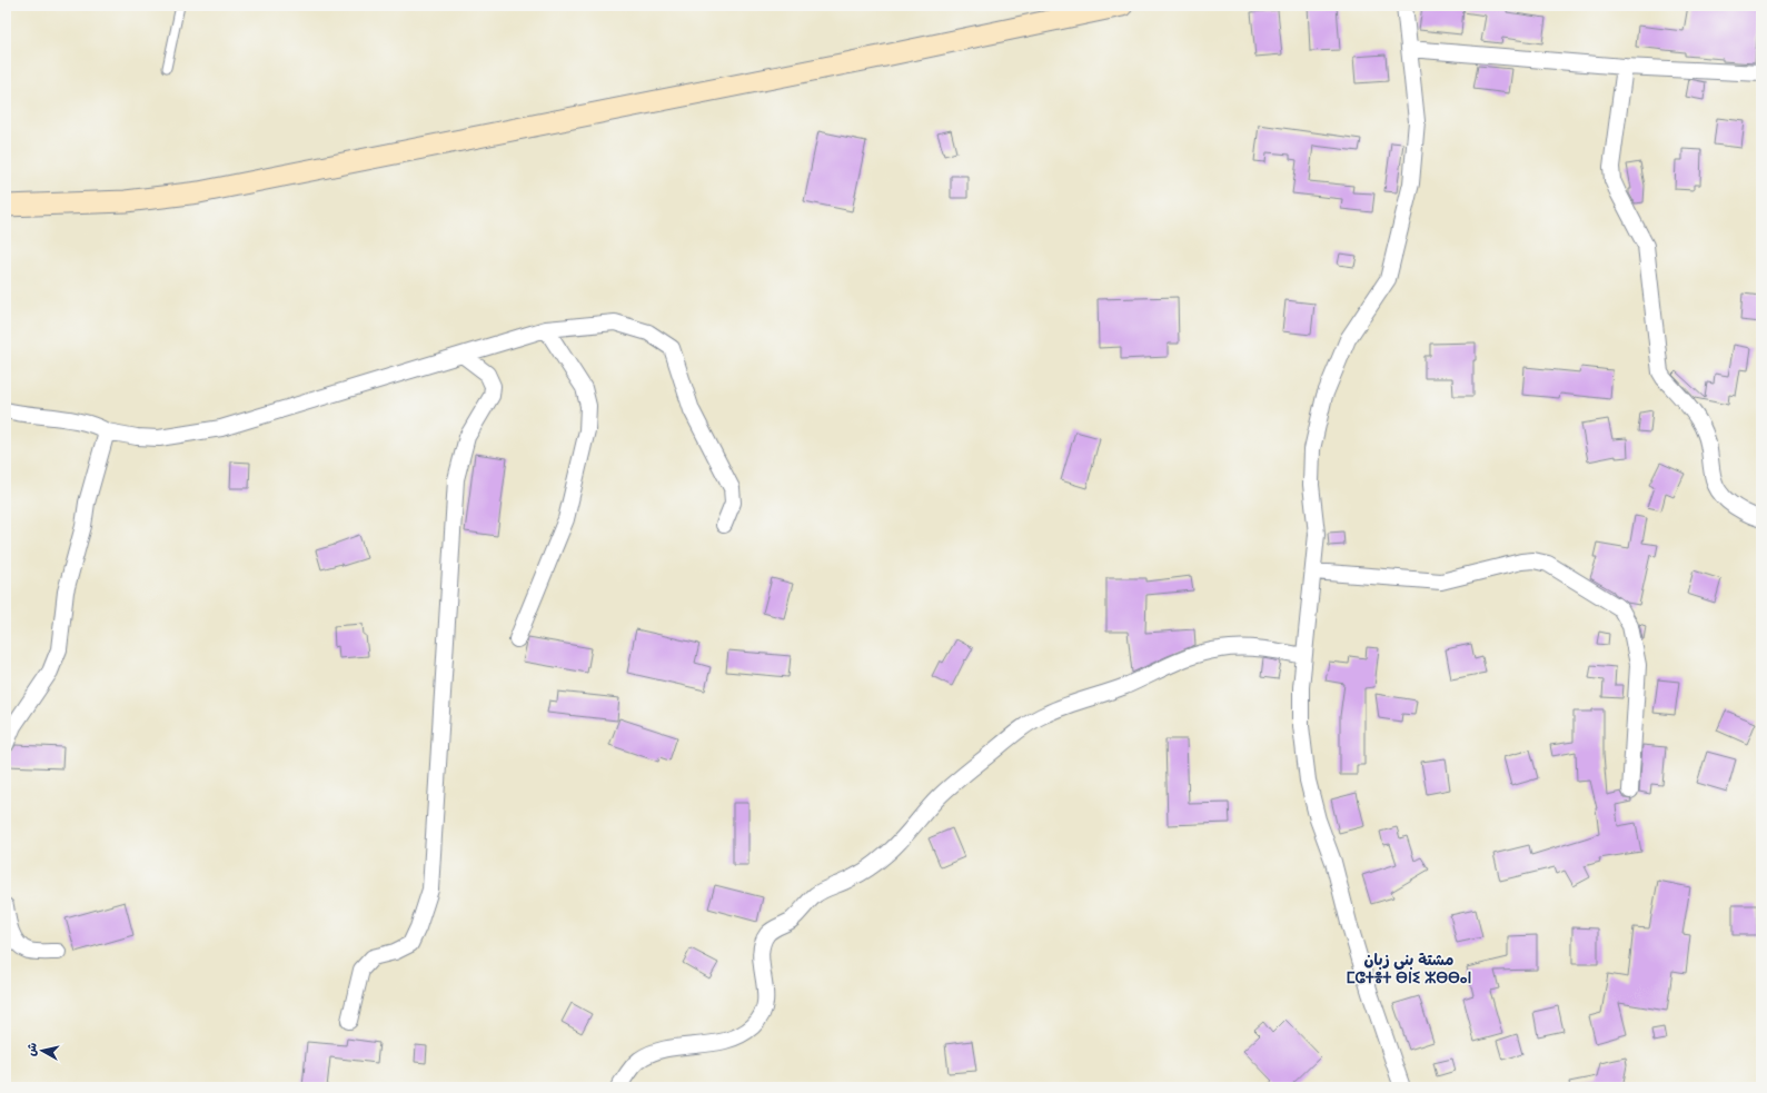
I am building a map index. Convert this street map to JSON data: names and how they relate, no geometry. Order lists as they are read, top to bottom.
{
  "districts": ["مشتة بني زبان ⵎⵛⵜⴻⵜ ⴱⵏⵉ ⵣⴱⴱⴰⵏ"],
  "north": "left"
}
